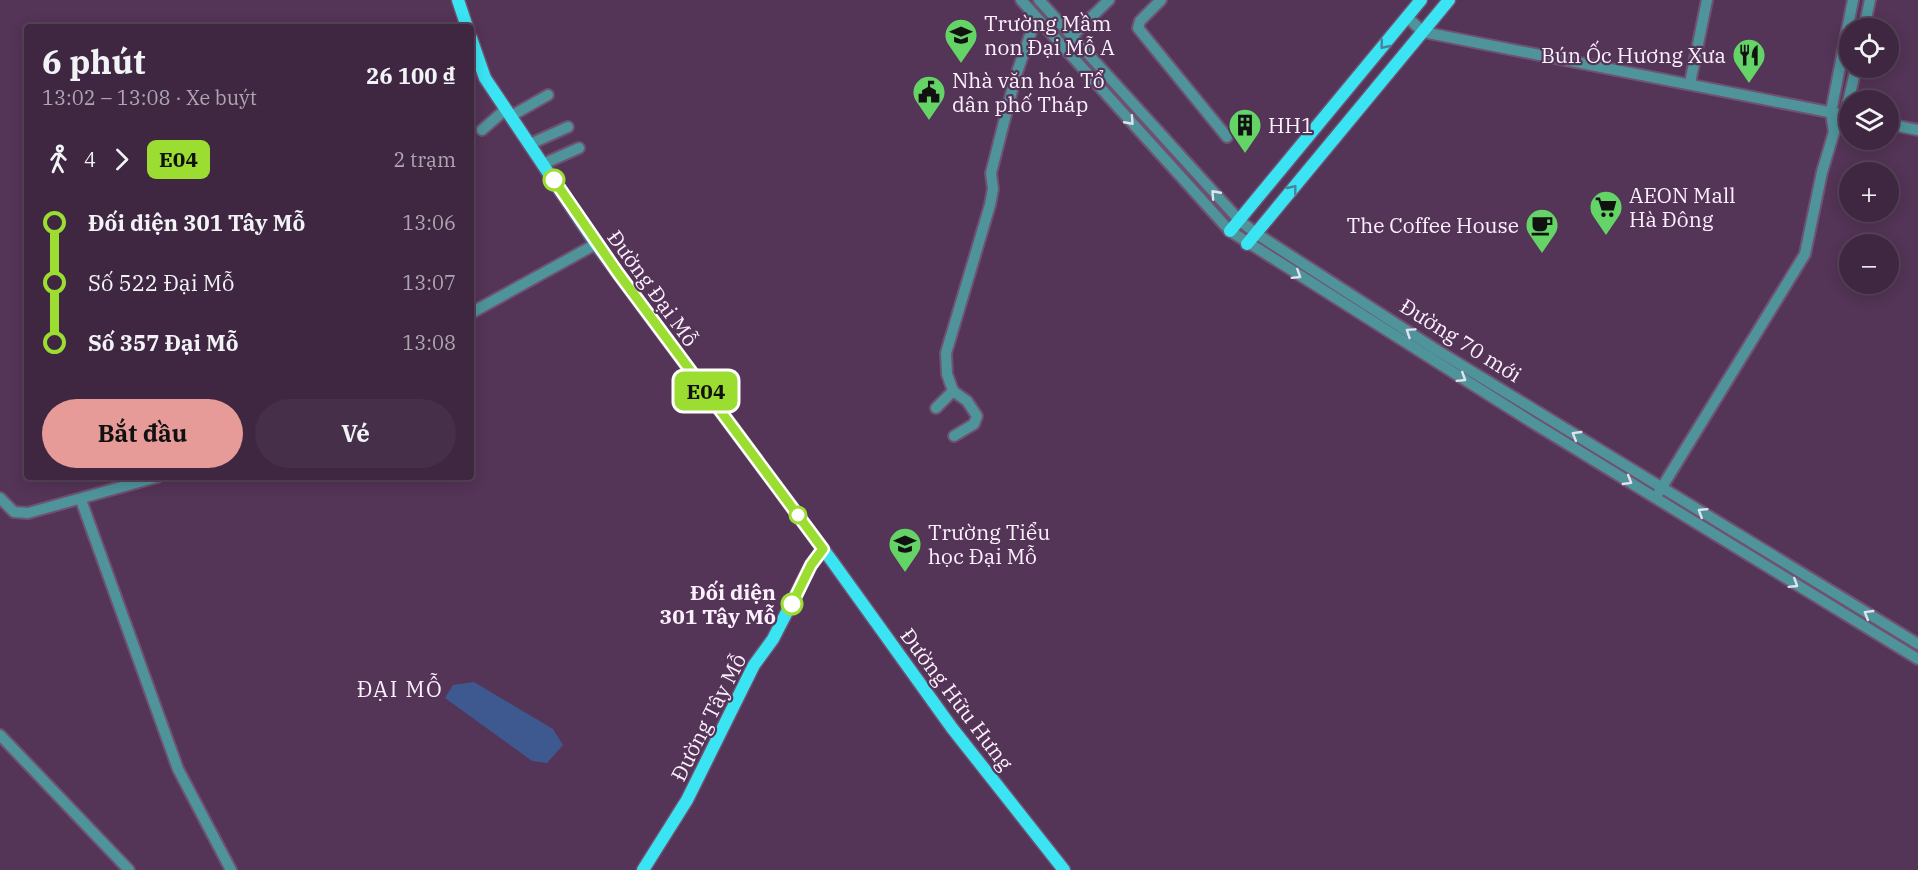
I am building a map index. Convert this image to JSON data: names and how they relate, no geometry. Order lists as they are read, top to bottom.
{
  "streets": {
    "main road": ["Đường Đại Mỗ", "Đường Hữu Hưng", "Đường Tây Mỗ"],
    "street": ["Đường 70 mới"]
  },
  "crossings": [
    ["Đường Đại Mỗ", "Đường Hữu Hưng"],
    ["Đường Đại Mỗ", "Đường Tây Mỗ"],
    ["Đường Hữu Hưng", "Đường Tây Mỗ"]
  ],
  "districts": ["ĐẠI MỖ"],
  "places": {
    "school or university": ["Trường Mầm non Đại Mỗ A", "Trường Tiểu học Đại Mỗ"],
    "restaurant": ["Bún Ốc Hương Xưa"],
    "public building": ["Nhà văn hóa Tổ dân phố Tháp"],
    "building": ["HH1"],
    "supermarket": ["AEON Mall Hà Đông"],
    "cafe": ["The Coffee House"],
    "other": ["Đối diện 301 Tây Mỗ"]
  },
  "lines": ["bus line E04"],
  "page": {
    "on_map": "E04",
    "map_buttons": ["+", "−"],
    "heading": ["6 phút", "13:02 – 13:08 · Xe buýt", "26 100 ₫"],
    "legs": ["4", "E04", "2 trạm"],
    "list": [
      {
        "name": "Đối diện 301 Tây Mỗ",
        "value": "13:06"
      },
      {
        "name": "Số 522 Đại Mỗ",
        "value": "13:07"
      },
      {
        "name": "Số 357 Đại Mỗ",
        "value": "13:08"
      }
    ],
    "buttons": ["Bắt đầu", "Vé"]
  }
}
